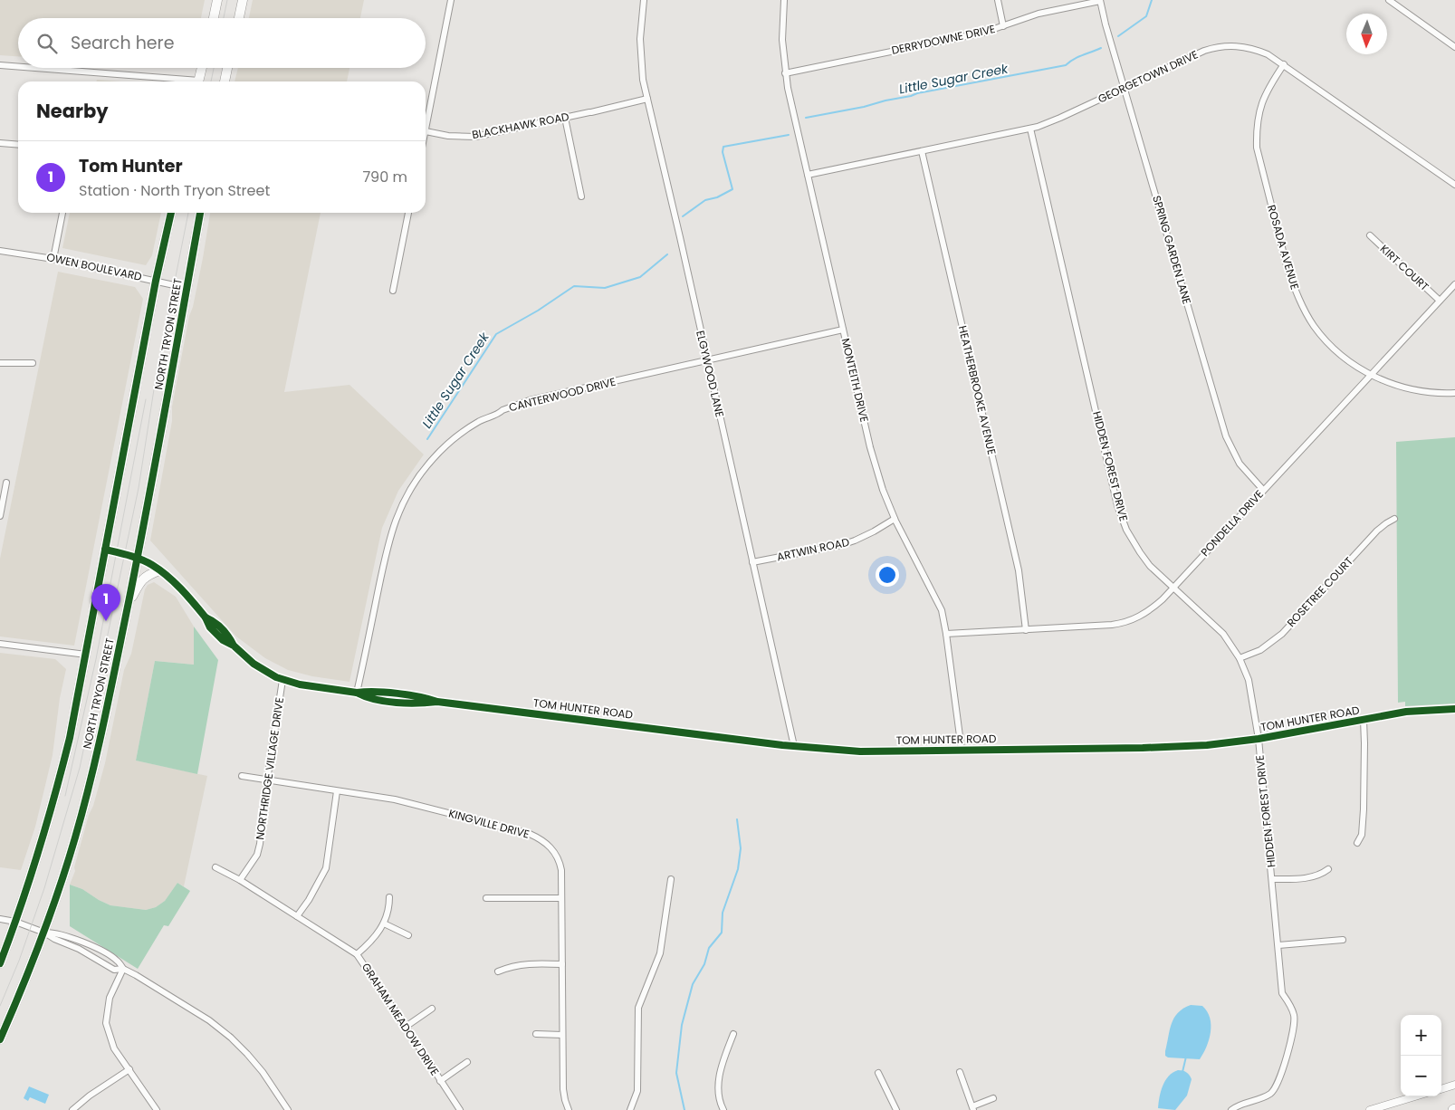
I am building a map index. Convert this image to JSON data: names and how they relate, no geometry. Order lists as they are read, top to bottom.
{
  "streets": {
    "main road": ["NORTH TRYON STREET"],
    "street": [
      "DERRYDOWNE DRIVE",
      "GEORGETOWN DRIVE",
      "BLACKHAWK ROAD",
      "ROSADA AVENUE",
      "SPRING GARDEN LANE",
      "OWEN BOULEVARD",
      "KIRT COURT",
      "ELGYWOOD LANE",
      "MONTEITH DRIVE",
      "HEATHERBROOKE AVENUE",
      "CANTERWOOD DRIVE",
      "HIDDEN FOREST DRIVE",
      "PONDELLA DRIVE",
      "ARTWIN ROAD",
      "ROSETREE COURT",
      "TOM HUNTER ROAD",
      "NORTHRIDGE VILLAGE DRIVE",
      "KINGVILLE DRIVE",
      "GRAHAM MEADOW DRIVE"
    ]
  },
  "crossings": [
    ["DERRYDOWNE DRIVE", "SPRING GARDEN LANE"],
    ["DERRYDOWNE DRIVE", "MONTEITH DRIVE"],
    ["GEORGETOWN DRIVE", "ROSADA AVENUE"],
    ["GEORGETOWN DRIVE", "SPRING GARDEN LANE"],
    ["GEORGETOWN DRIVE", "MONTEITH DRIVE"],
    ["GEORGETOWN DRIVE", "HEATHERBROOKE AVENUE"],
    ["GEORGETOWN DRIVE", "HIDDEN FOREST DRIVE"],
    ["BLACKHAWK ROAD", "ELGYWOOD LANE"],
    ["ROSADA AVENUE", "PONDELLA DRIVE"],
    ["SPRING GARDEN LANE", "PONDELLA DRIVE"],
    ["OWEN BOULEVARD", "NORTH TRYON STREET"],
    ["KIRT COURT", "PONDELLA DRIVE"],
    ["NORTH TRYON STREET", "TOM HUNTER ROAD"],
    ["ELGYWOOD LANE", "CANTERWOOD DRIVE"],
    ["ELGYWOOD LANE", "ARTWIN ROAD"],
    ["ELGYWOOD LANE", "TOM HUNTER ROAD"],
    ["MONTEITH DRIVE", "CANTERWOOD DRIVE"],
    ["MONTEITH DRIVE", "PONDELLA DRIVE"],
    ["MONTEITH DRIVE", "ARTWIN ROAD"],
    ["MONTEITH DRIVE", "TOM HUNTER ROAD"],
    ["HEATHERBROOKE AVENUE", "PONDELLA DRIVE"],
    ["CANTERWOOD DRIVE", "TOM HUNTER ROAD"],
    ["HIDDEN FOREST DRIVE", "PONDELLA DRIVE"],
    ["HIDDEN FOREST DRIVE", "ROSETREE COURT"],
    ["HIDDEN FOREST DRIVE", "TOM HUNTER ROAD"],
    ["TOM HUNTER ROAD", "NORTHRIDGE VILLAGE DRIVE"],
    ["NORTHRIDGE VILLAGE DRIVE", "KINGVILLE DRIVE"],
    ["NORTHRIDGE VILLAGE DRIVE", "GRAHAM MEADOW DRIVE"]
  ],
  "water": ["Little Sugar Creek"],
  "north": "bottom",
  "page": {
    "search": "Search here",
    "heading": "Nearby",
    "list": [
      {
        "mark": "1",
        "name": "Tom Hunter",
        "note": "Station · North Tryon Street",
        "value": "790 m"
      }
    ],
    "pins": "1",
    "map_buttons": ["+", "−"]
  }
}
